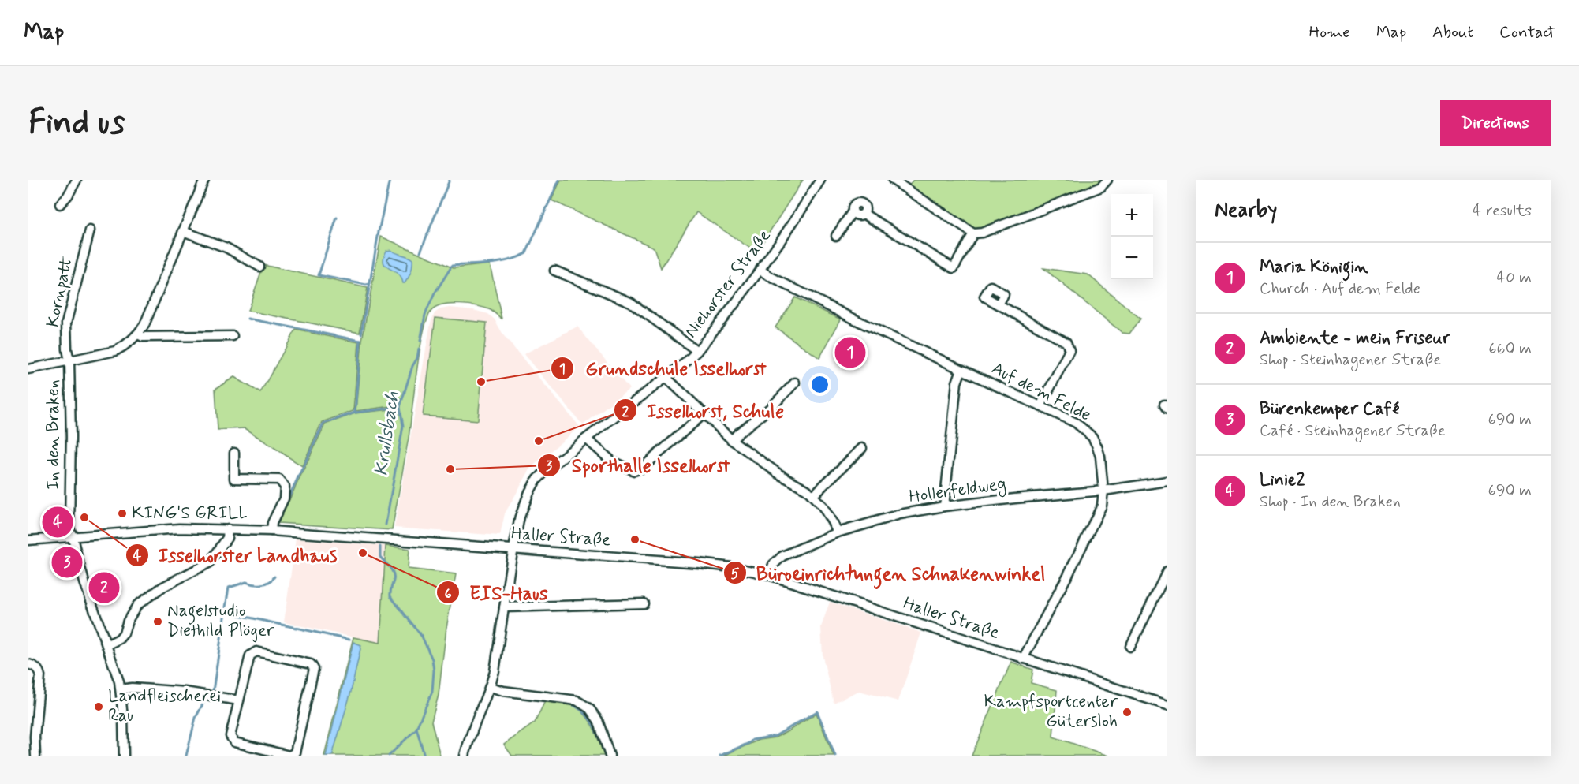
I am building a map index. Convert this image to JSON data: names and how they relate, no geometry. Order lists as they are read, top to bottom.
{
  "streets": {
    "street": [
      "Niehorster Straße",
      "Kornpatt",
      "Auf dem Felde",
      "In den Braken",
      "Hollerfeldweg",
      "Haller Straße"
    ]
  },
  "crossings": [
    ["Niehorster Straße", "Auf dem Felde"],
    ["Niehorster Straße", "Haller Straße"],
    ["Kornpatt", "In den Braken"],
    ["Auf dem Felde", "Hollerfeldweg"],
    ["Auf dem Felde", "Haller Straße"],
    ["In den Braken", "Haller Straße"],
    ["Hollerfeldweg", "Haller Straße"]
  ],
  "water": ["Krullsbach"],
  "places": [
    "Grundschule Isselhorst",
    "Isselhorst, Schule",
    "Sporthalle Isselhorst",
    "KING'S GRILL",
    "Isselhorster Landhaus",
    "Büroeinrichtungen Schnakenwinkel",
    "EIS-Haus",
    "Nagelstudio Diethild Plöger",
    "Landfleischerei Rau",
    "Kampfsportcenter Gütersloh"
  ],
  "page": {
    "header": "Map",
    "nav": [
      "Home",
      "Map",
      "About",
      "Contact"
    ],
    "buttons": "Directions",
    "title": "Find us",
    "heading": ["Nearby", "4 results"],
    "map_buttons": ["+", "−"],
    "list": [
      {
        "mark": "1",
        "name": "Maria Königin",
        "note": "Church · Auf dem Felde",
        "value": "40 m"
      },
      {
        "mark": "2",
        "name": "Ambiente - mein Friseur",
        "note": "Shop · Steinhagener Straße",
        "value": "660 m"
      },
      {
        "mark": "3",
        "name": "Bürenkemper Café",
        "note": "Café · Steinhagener Straße",
        "value": "690 m"
      },
      {
        "mark": "4",
        "name": "Linie2",
        "note": "Shop · In den Braken",
        "value": "690 m"
      }
    ],
    "pins": [
      "1",
      "4",
      "3",
      "2"
    ]
  }
}
